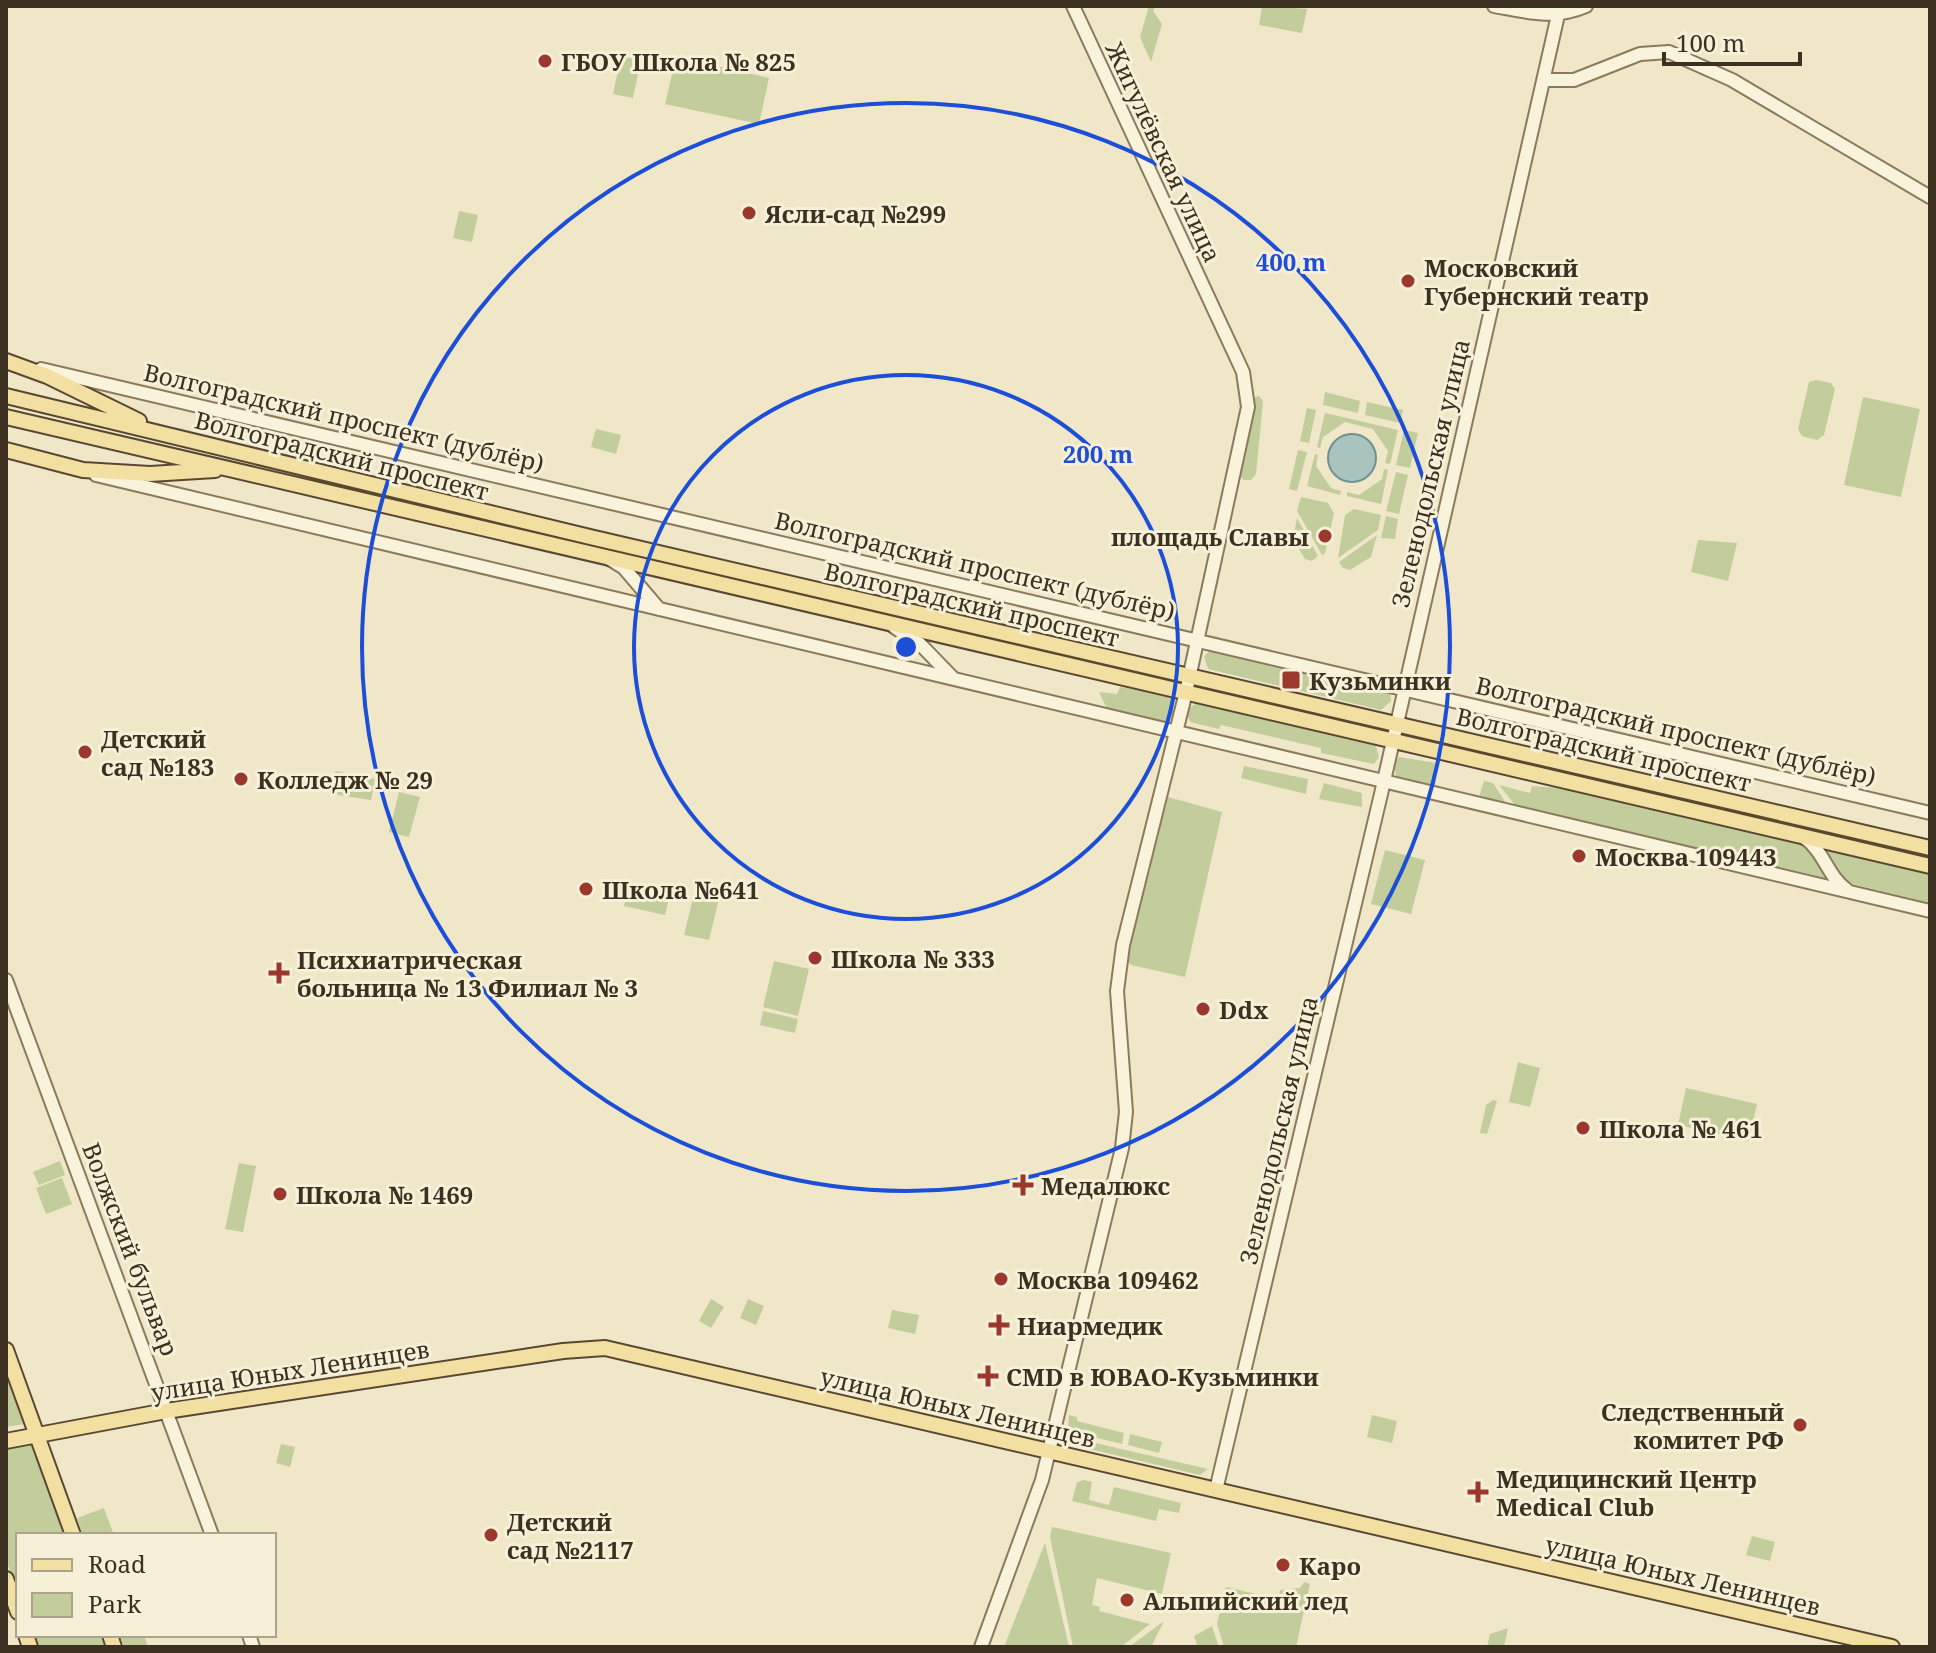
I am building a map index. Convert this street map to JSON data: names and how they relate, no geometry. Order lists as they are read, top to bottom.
{
  "streets": {
    "main road": ["Волгоградский проспект (дублёр)", "Волгоградский проспект", "улица Юных Ленинцев"],
    "street": ["Жигулёвская улица", "Зеленодольская улица", "Волжский бульвар"]
  },
  "crossings": [
    ["Жигулёвская улица", "Волгоградский проспект (дублёр)"],
    ["Жигулёвская улица", "Волгоградский проспект"],
    ["Жигулёвская улица", "улица Юных Ленинцев"],
    ["Волгоградский проспект (дублёр)", "Волгоградский проспект"],
    ["Волгоградский проспект (дублёр)", "Зеленодольская улица"],
    ["Волгоградский проспект", "Зеленодольская улица"],
    ["Зеленодольская улица", "улица Юных Ленинцев"],
    ["Волжский бульвар", "улица Юных Ленинцев"]
  ],
  "places": {
    "other": [
      "ГБОУ Школа № 825",
      "Ясли-сад №299",
      "Московский Губернский театр",
      "площадь Славы",
      "Детский сад №183",
      "Колледж № 29",
      "Москва 109443",
      "Школа №641",
      "Школа № 333",
      "Ddx",
      "Школа № 461",
      "Школа № 1469",
      "Москва 109462",
      "Следственный комитет РФ",
      "Детский сад №2117",
      "Kapo",
      "Альпийский лед"
    ],
    "transit": ["Кузьминки"],
    "health": [
      "Психиатрическая больница № 13 Филиал № 3",
      "Медалюкс",
      "Ниармедик",
      "CMD в ЮВАО-Кузьминки",
      "Медицинский Центр Medical Club"
    ]
  },
  "legend": ["Road", "Park"],
  "scale_bar": "100 m",
  "rings": ["400 m", "200 m"]
}
